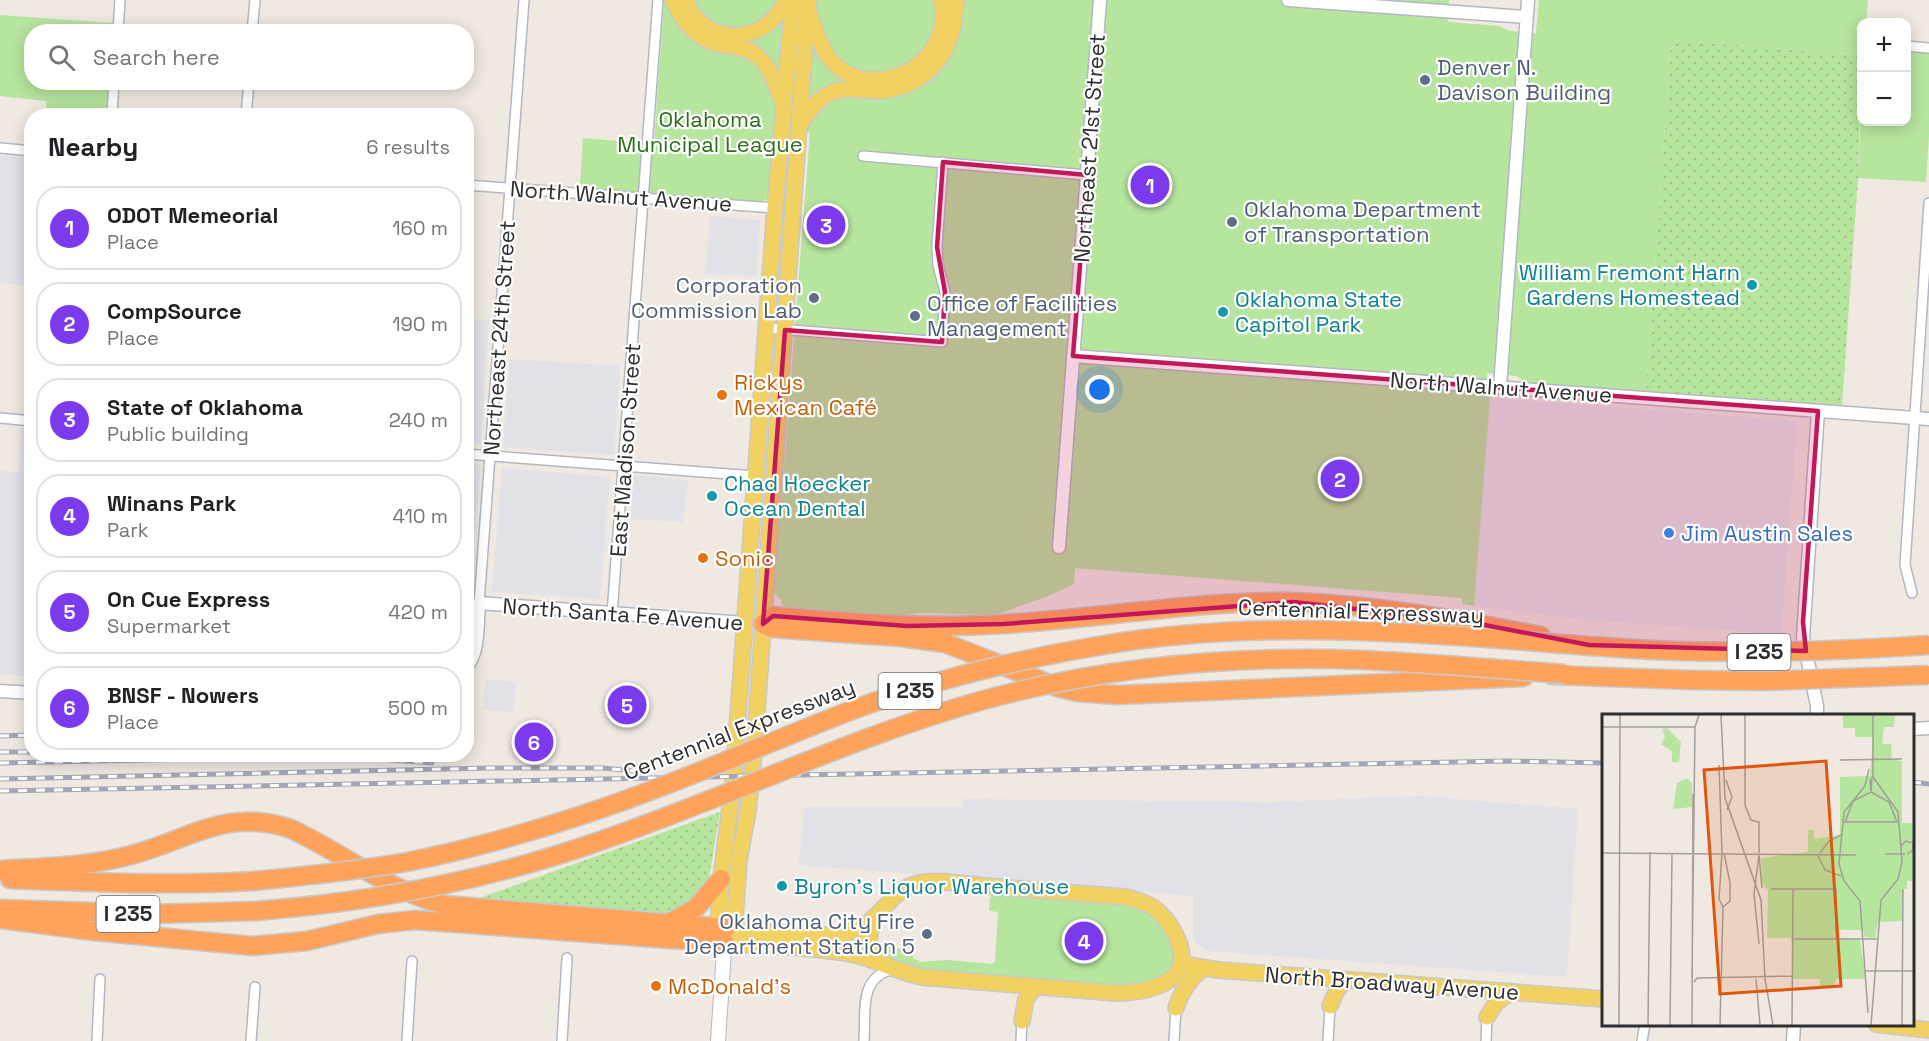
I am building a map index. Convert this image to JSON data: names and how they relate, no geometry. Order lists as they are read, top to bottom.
{
  "streets": {
    "highway": ["Centennial Expressway", "I 235"],
    "main road": ["North Santa Fe Avenue", "North Broadway Avenue"],
    "street": [
      "Northeast 21st Street",
      "North Walnut Avenue",
      "Northeast 24th Street",
      "East Madison Street"
    ]
  },
  "crossings": [
    ["Northeast 21st Street", "North Walnut Avenue"],
    ["North Walnut Avenue", "Northeast 24th Street"],
    ["North Walnut Avenue", "East Madison Street"],
    ["Northeast 24th Street", "North Santa Fe Avenue"],
    ["East Madison Street", "North Santa Fe Avenue"]
  ],
  "parks": ["Oklahoma Municipal League"],
  "places": [
    "Denver N. Davison Building",
    "Oklahoma Department of Transportation",
    "William Fremont Harn Gardens Homestead",
    "Corporation Commission Lab",
    "Oklahoma State Capitol Park",
    "Office of Facilities Management",
    "Rickys Mexican Café",
    "Chad Hoecker Ocean Dental",
    "Jim Austin Sales",
    "Sonic",
    "Byron's Liquor Warehouse",
    "Oklahoma City Fire Department Station 5",
    "McDonald's"
  ],
  "page": {
    "map_buttons": ["+", "−"],
    "search": "Search here",
    "heading": ["Nearby", "6 results"],
    "pins": [
      "1",
      "3",
      "2",
      "5",
      "6",
      "4"
    ],
    "list": [
      {
        "mark": "1",
        "name": "ODOT Memeorial",
        "note": "Place",
        "value": "160 m"
      },
      {
        "mark": "2",
        "name": "CompSource",
        "note": "Place",
        "value": "190 m"
      },
      {
        "mark": "3",
        "name": "State of Oklahoma",
        "note": "Public building",
        "value": "240 m"
      },
      {
        "mark": "4",
        "name": "Winans Park",
        "note": "Park",
        "value": "410 m"
      },
      {
        "mark": "5",
        "name": "On Cue Express",
        "note": "Supermarket",
        "value": "420 m"
      },
      {
        "mark": "6",
        "name": "BNSF - Nowers",
        "note": "Place",
        "value": "500 m"
      }
    ]
  }
}
